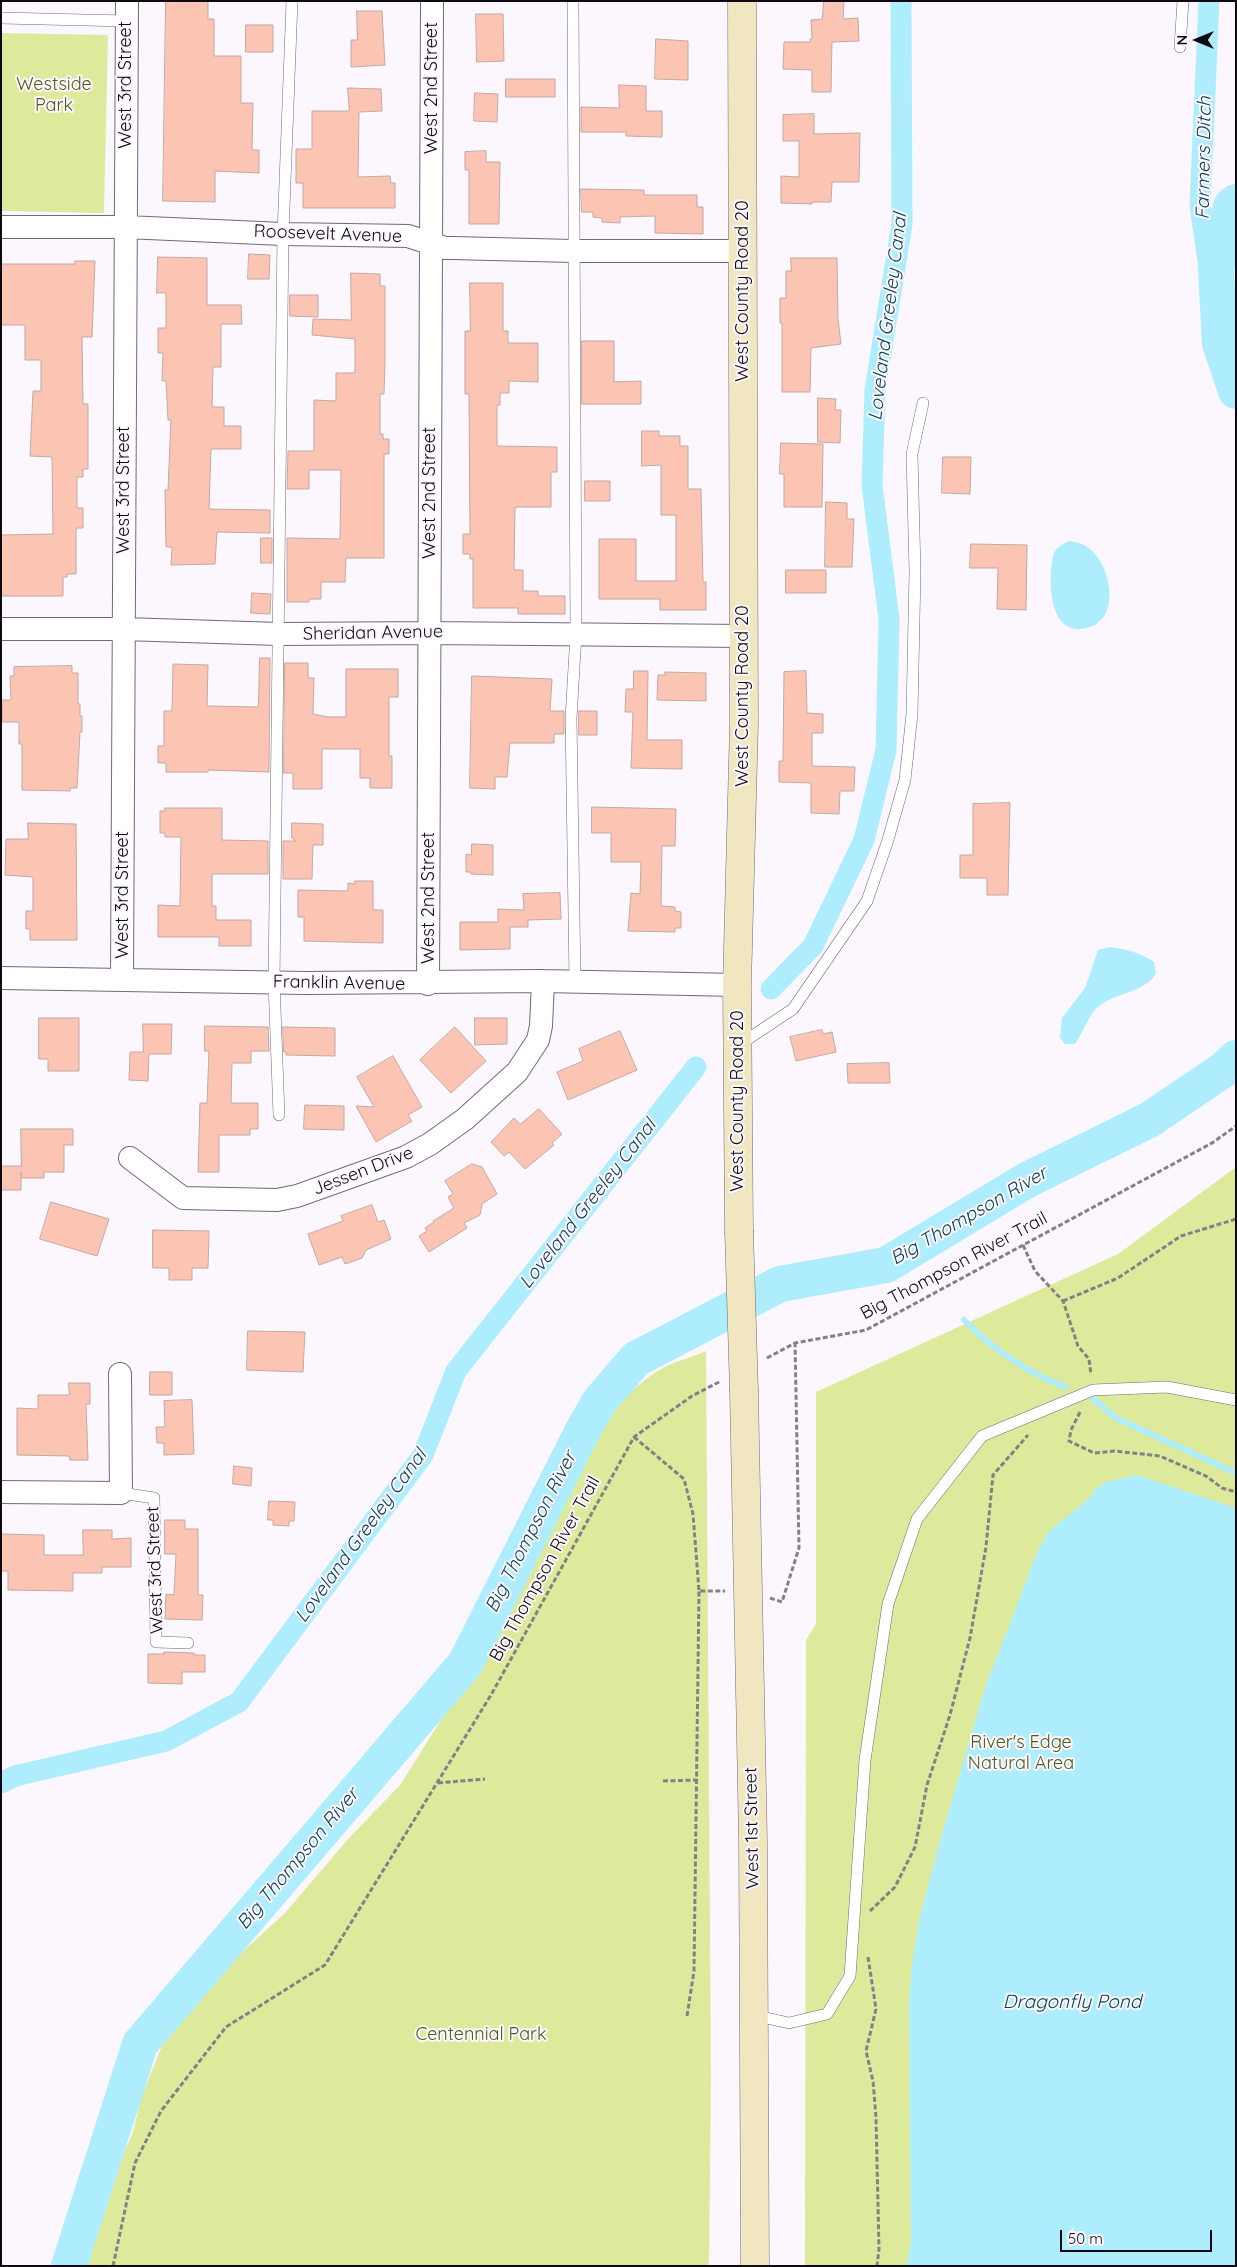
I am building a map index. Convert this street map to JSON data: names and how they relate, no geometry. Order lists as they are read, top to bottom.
{
  "streets": {
    "main road": ["West County Road 20", "West 1st Street"],
    "street": [
      "West 3rd Street",
      "West 2nd Street",
      "Roosevelt Avenue",
      "Sheridan Avenue",
      "Franklin Avenue",
      "Jessen Drive"
    ],
    "path": ["Big Thompson River Trail"]
  },
  "crossings": [
    ["West 3rd Street", "Roosevelt Avenue"],
    ["West 3rd Street", "Sheridan Avenue"],
    ["West 3rd Street", "Franklin Avenue"],
    ["West 2nd Street", "Roosevelt Avenue"],
    ["West 2nd Street", "Sheridan Avenue"],
    ["West 2nd Street", "Franklin Avenue"],
    ["Roosevelt Avenue", "West County Road 20"],
    ["West County Road 20", "Sheridan Avenue"],
    ["West County Road 20", "Franklin Avenue"],
    ["West County Road 20", "Big Thompson River Trail"],
    ["West County Road 20", "West 1st Street"],
    ["Franklin Avenue", "Jessen Drive"],
    ["Big Thompson River Trail", "West 1st Street"]
  ],
  "water": [
    "Farmers Ditch",
    "Loveland Greeley Canal",
    "Big Thompson River",
    "Dragonfly Pond"
  ],
  "parks": ["Westside Park", "River's Edge Natural Area", "Centennial Park"],
  "scale_bar": "50 m",
  "north": "left"
}
